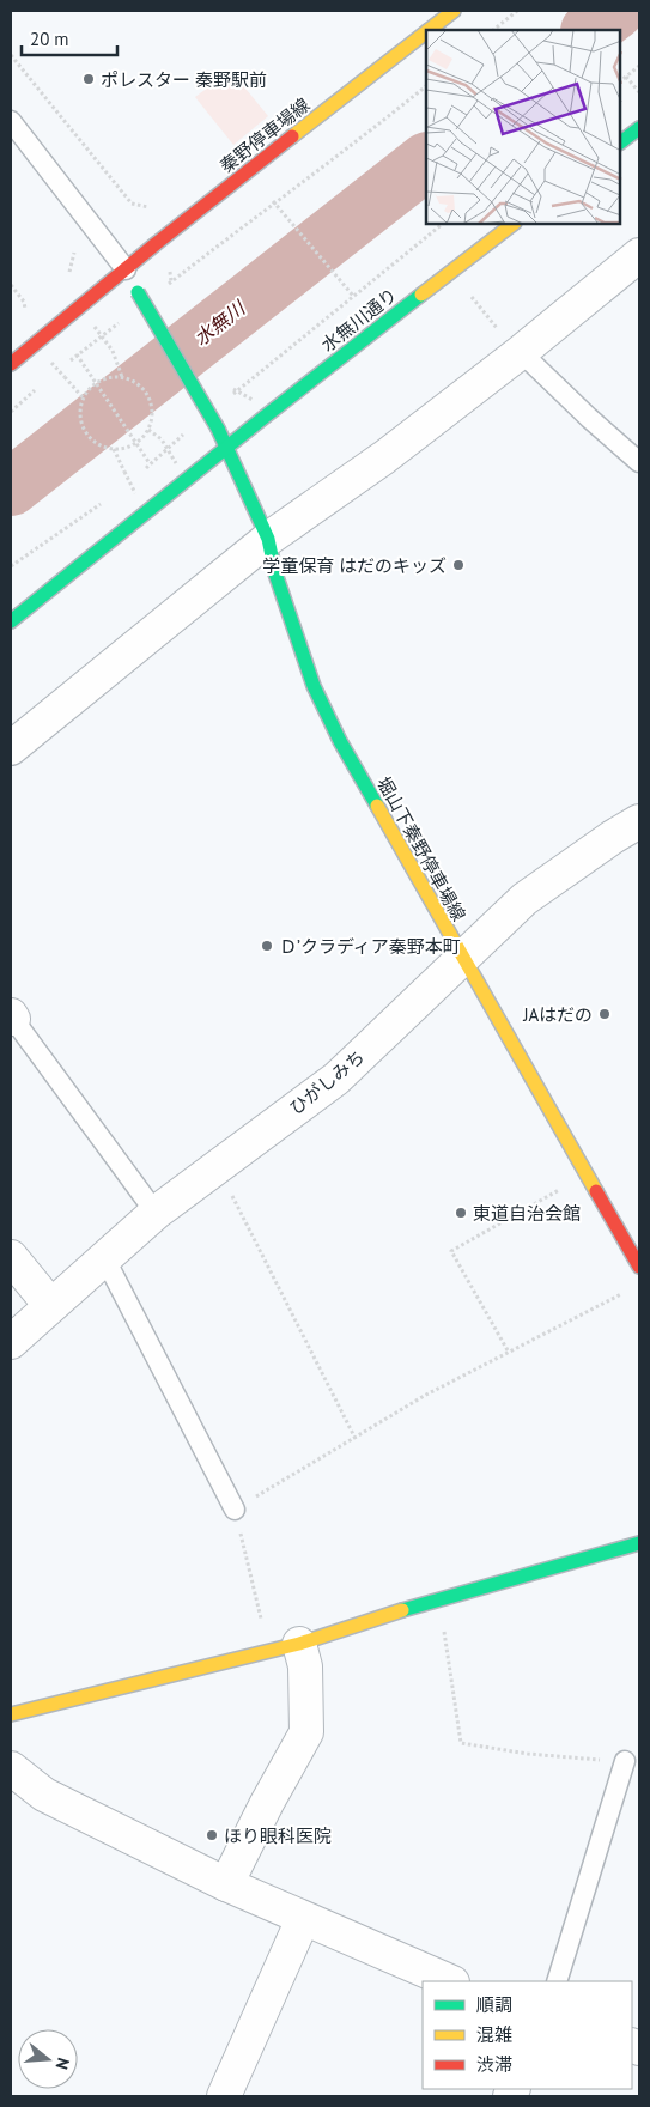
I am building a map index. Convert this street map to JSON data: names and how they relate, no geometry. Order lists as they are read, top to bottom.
{
  "streets": {
    "main road": ["秦野停車場線", "水無川通り", "堀山下秦野停車場線"],
    "street": ["ひがしみち"]
  },
  "crossings": [
    ["秦野停車場線", "堀山下秦野停車場線"],
    ["水無川通り", "堀山下秦野停車場線"],
    ["堀山下秦野停車場線", "ひがしみち"]
  ],
  "water": ["水無川"],
  "places": [
    "ポレスター 秦野駅前",
    "学童保育 はだのキッズ",
    "Ｄ’クラディア秦野本町",
    "JAはだの",
    "東道自治会館",
    "ほり眼科医院"
  ],
  "legend": ["順調", "混雑", "渋滞"],
  "scale_bar": "20 m",
  "north": "right"
}
